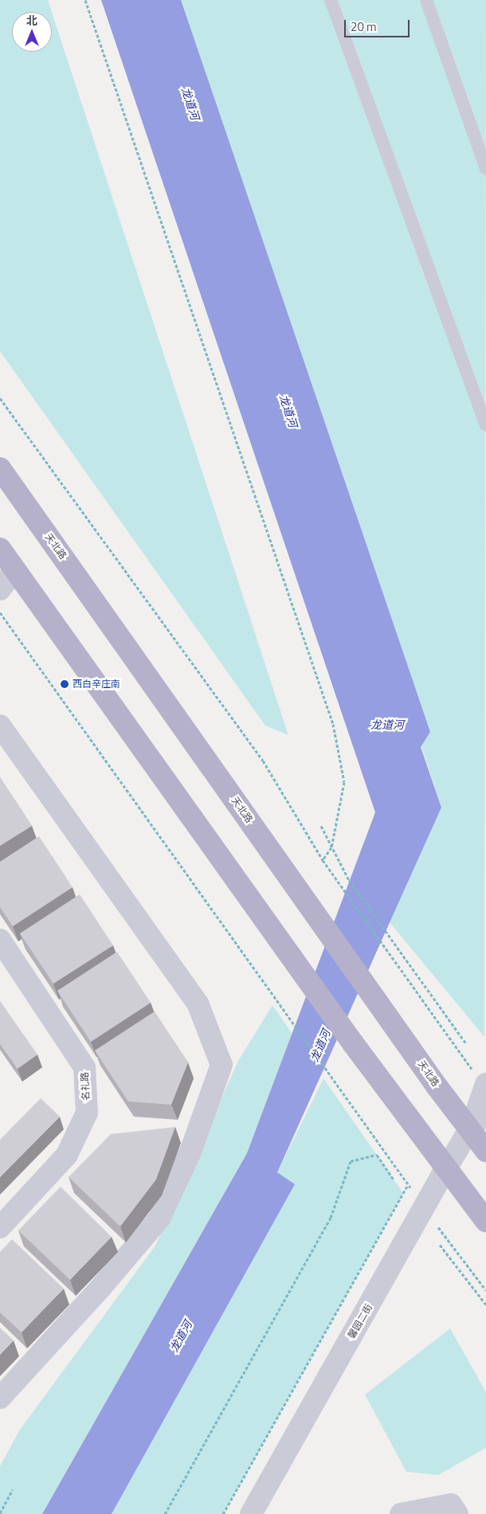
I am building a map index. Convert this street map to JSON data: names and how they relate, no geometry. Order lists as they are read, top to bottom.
{
  "streets": {
    "main road": ["天北路"],
    "street": ["名礼路", "馨园二街"]
  },
  "crossings": [
    ["天北路", "馨园二街"]
  ],
  "water": ["龙道河"],
  "places": ["西白辛庄南"],
  "scale_bar": "20 m",
  "north": "top"
}
